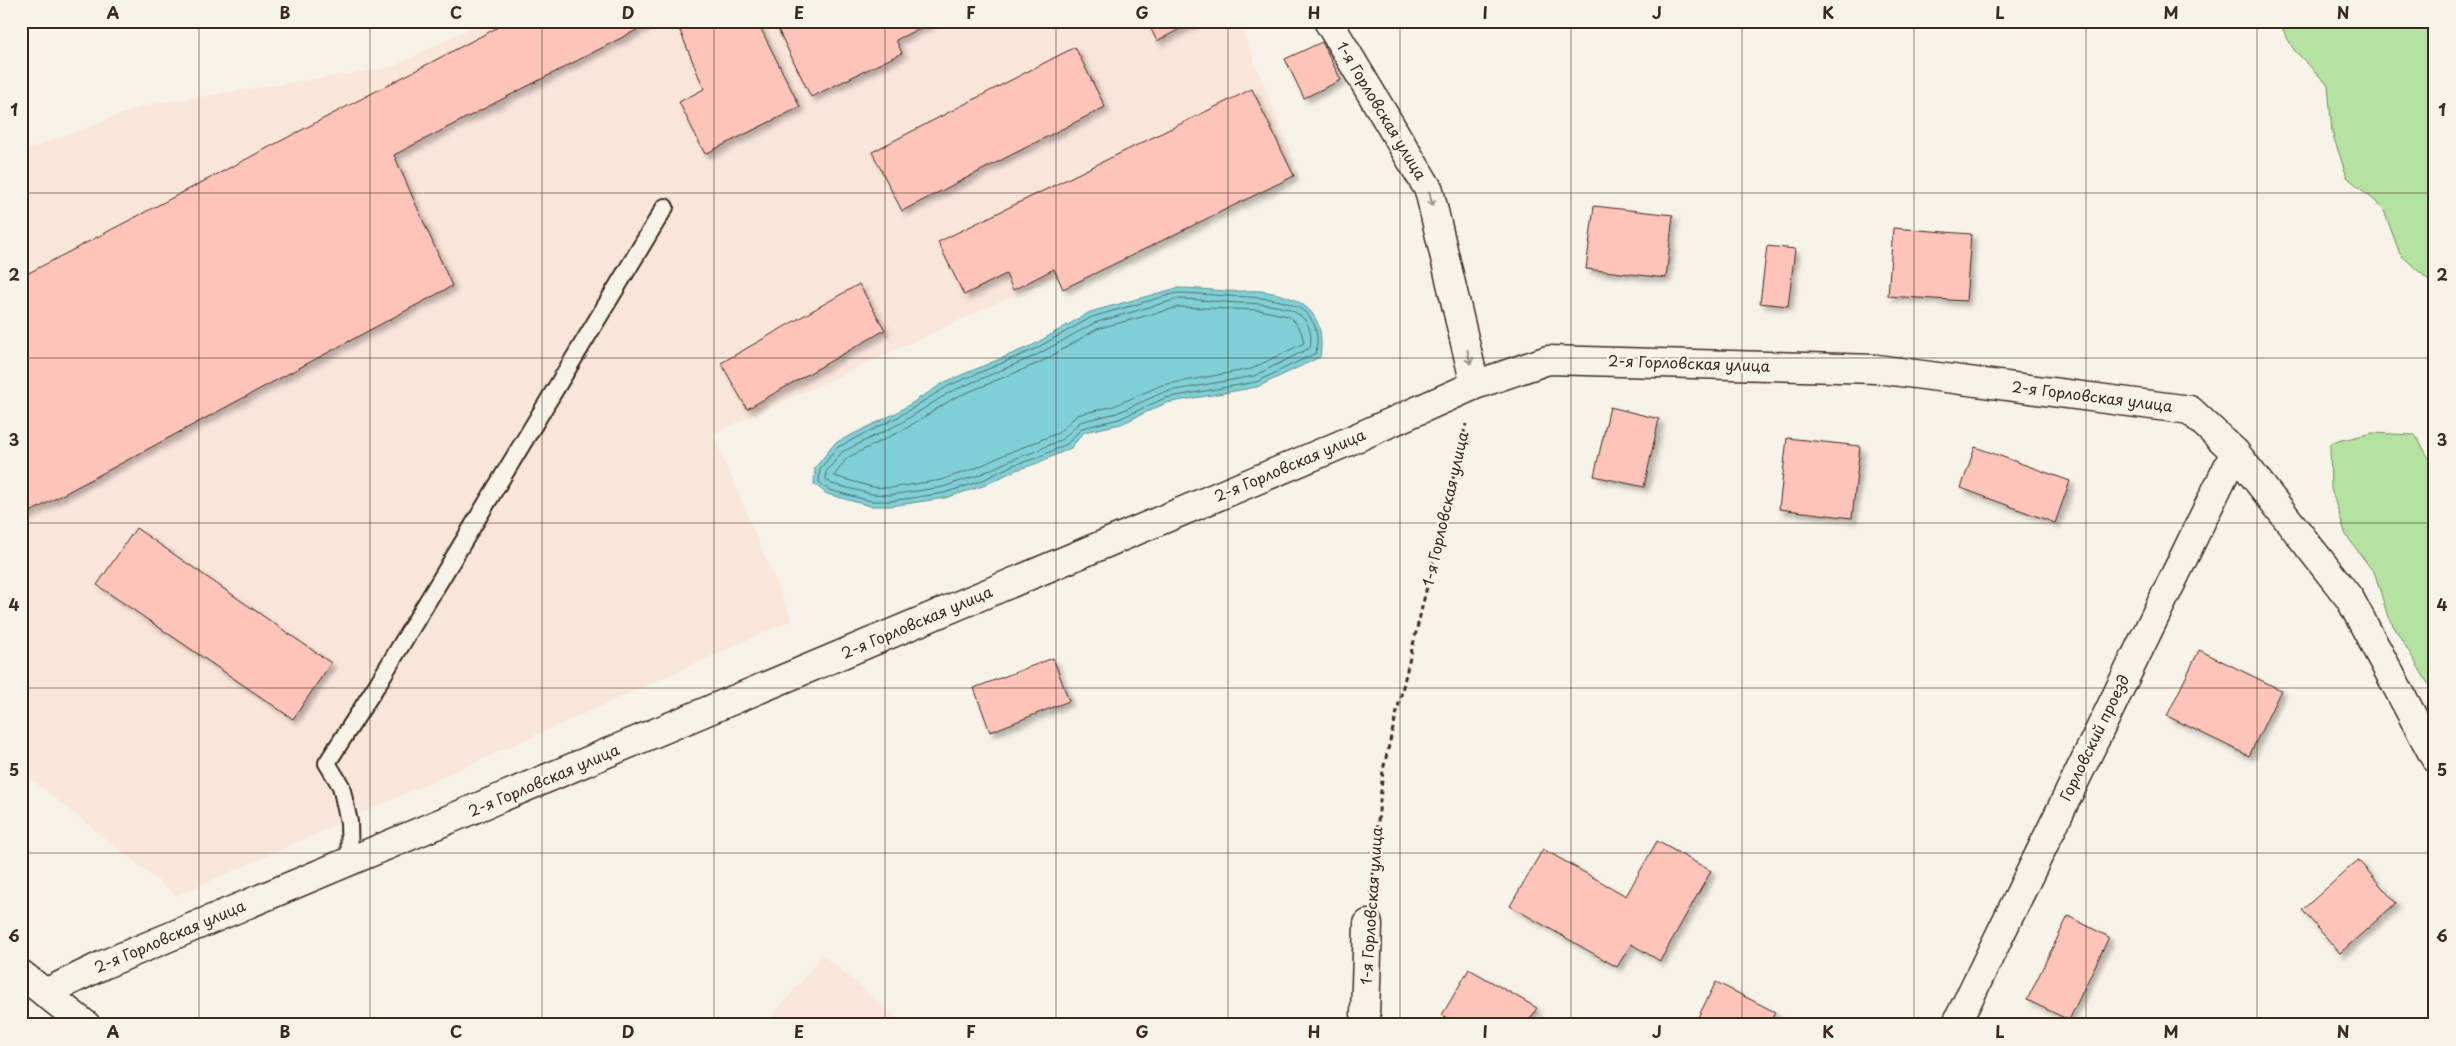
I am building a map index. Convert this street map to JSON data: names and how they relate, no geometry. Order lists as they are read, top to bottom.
{
  "streets": {
    "street": ["1-я Горловская улица", "2-я Горловская улица", "Горловский проезд"]
  },
  "crossings": [
    ["1-я Горловская улица", "2-я Горловская улица"],
    ["2-я Горловская улица", "Горловский проезд"]
  ],
  "one_way": ["1-я Горловская улица"],
  "grid": {
    "columns": [
      "A",
      "B",
      "C",
      "D",
      "E",
      "F",
      "G",
      "H",
      "I",
      "J",
      "K",
      "L",
      "M",
      "N"
    ],
    "rows": [
      "1",
      "2",
      "3",
      "4",
      "5",
      "6"
    ]
  }
}
